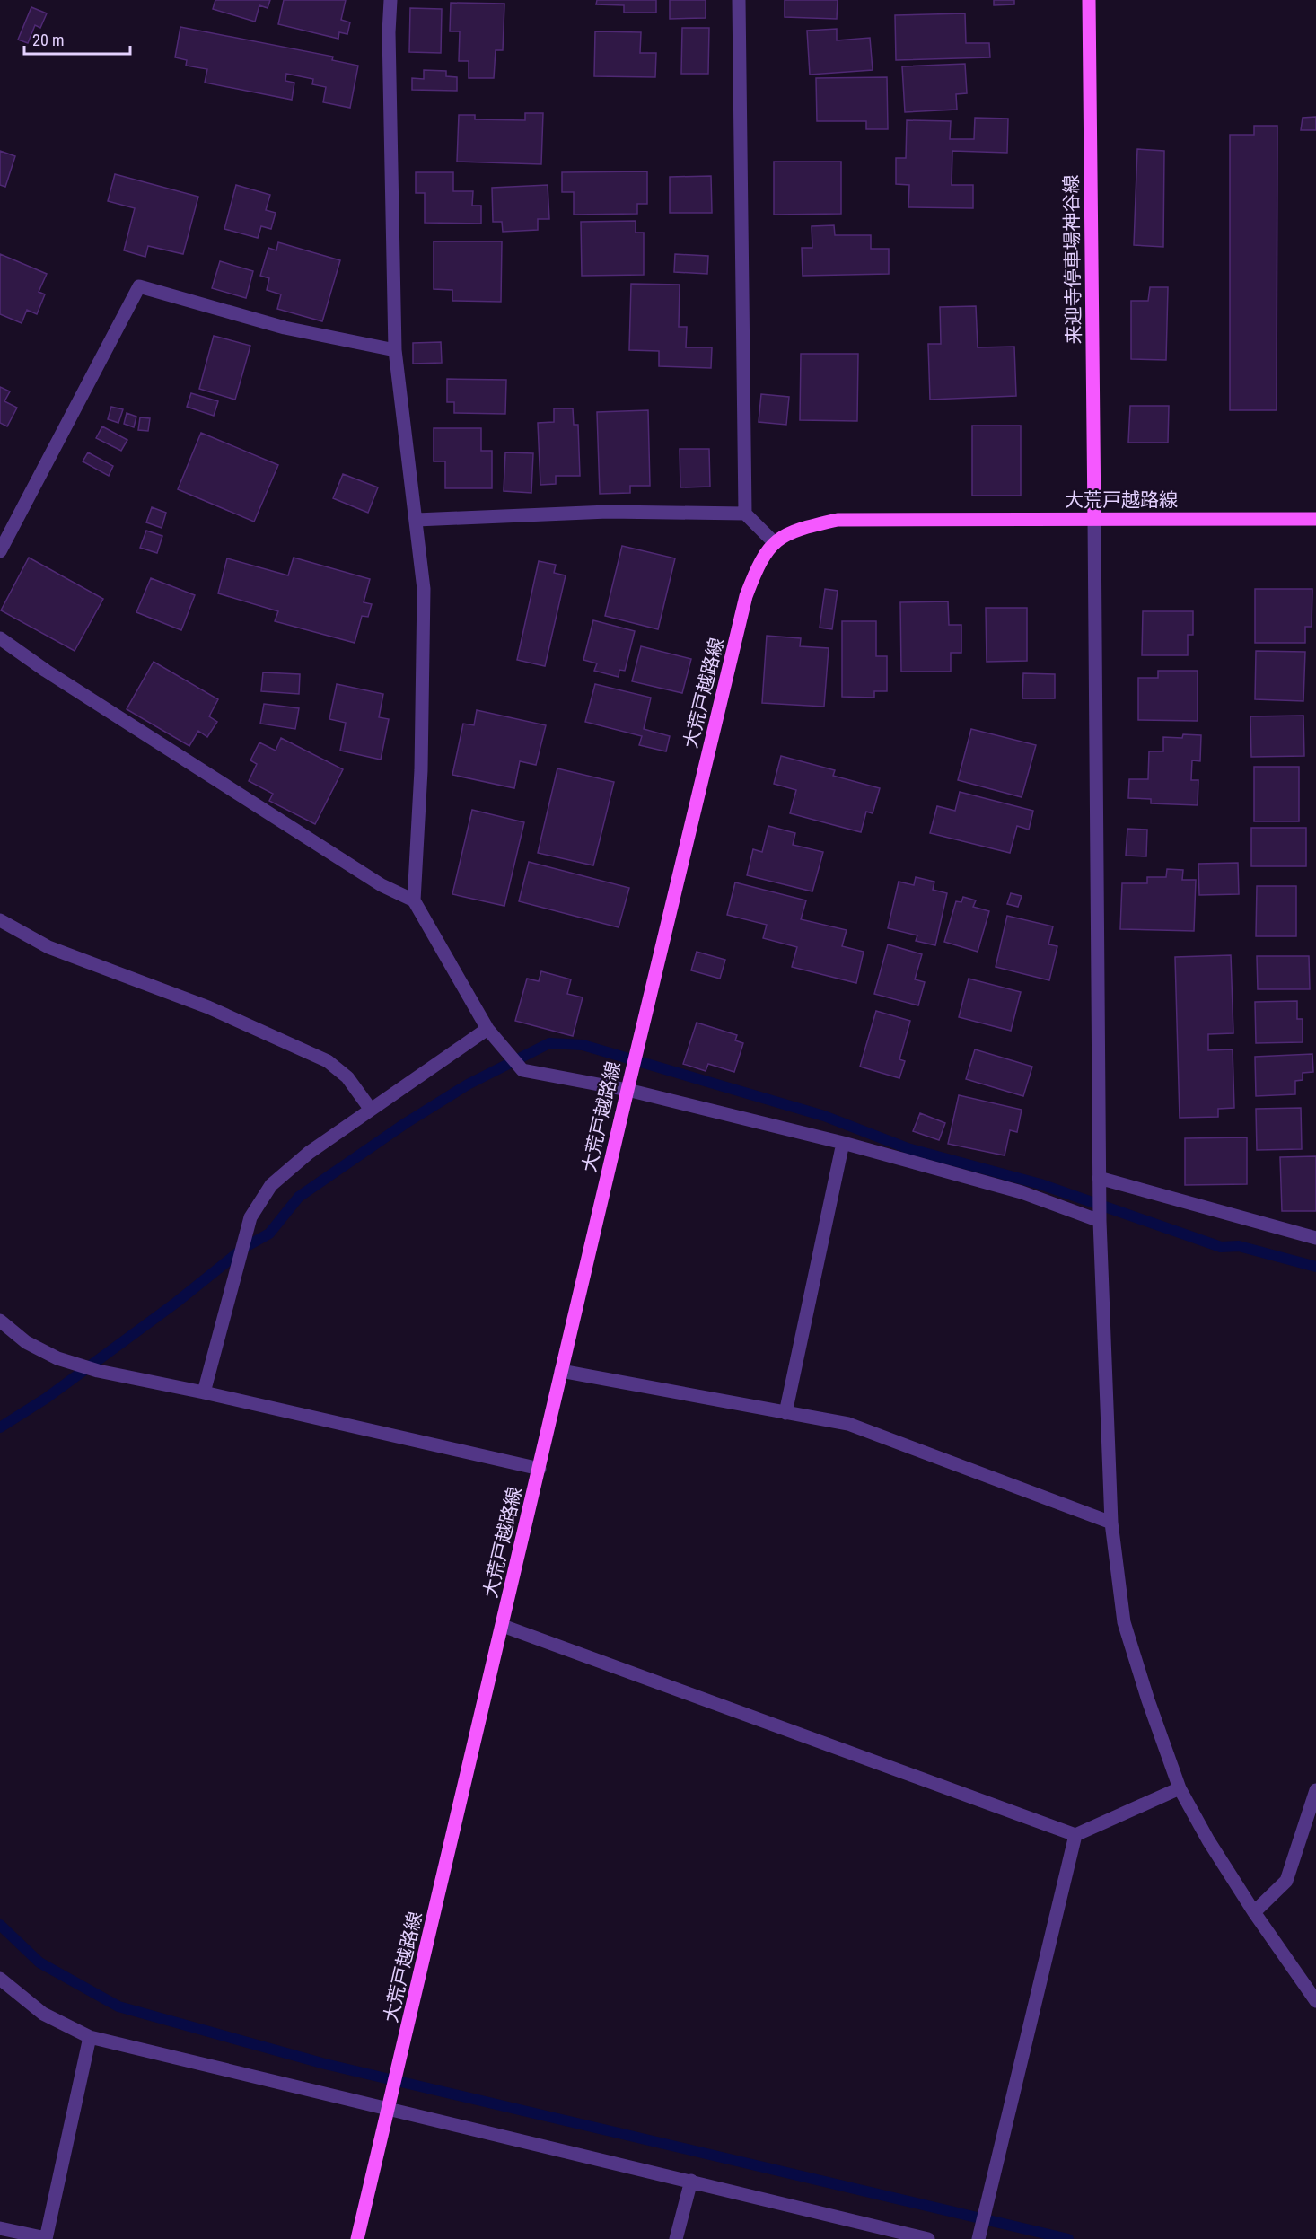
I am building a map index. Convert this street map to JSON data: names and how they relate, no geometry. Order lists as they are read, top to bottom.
{
  "streets": {
    "main road": ["来迎寺停車場神谷線", "大荒戸越路線"]
  },
  "crossings": [
    ["来迎寺停車場神谷線", "大荒戸越路線"]
  ],
  "scale_bar": "20 m"
}
